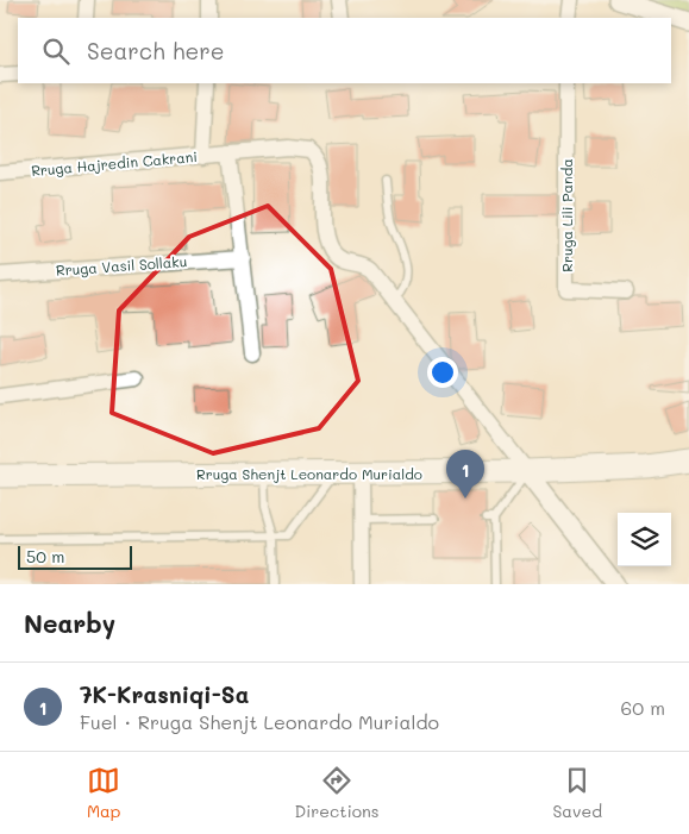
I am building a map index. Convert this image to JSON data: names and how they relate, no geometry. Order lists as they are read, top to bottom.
{
  "streets": {
    "main road": ["Rruga Shenjt Leonardo Murialdo"],
    "street": ["Rruga Hajredin Cakrani", "Rruga Lili Panda", "Rruga Vasil Sollaku"]
  },
  "scale_bar": "50 m",
  "page": {
    "search": "Search here",
    "pins": "1",
    "scale": "50 m",
    "heading": "Nearby",
    "list": [
      {
        "mark": "1",
        "name": "7K-Krasniqi-Sa",
        "note": "Fuel · Rruga Shenjt Leonardo Murialdo",
        "value": "60 m"
      }
    ],
    "nav": ["Map", "Directions", "Saved"]
  }
}
